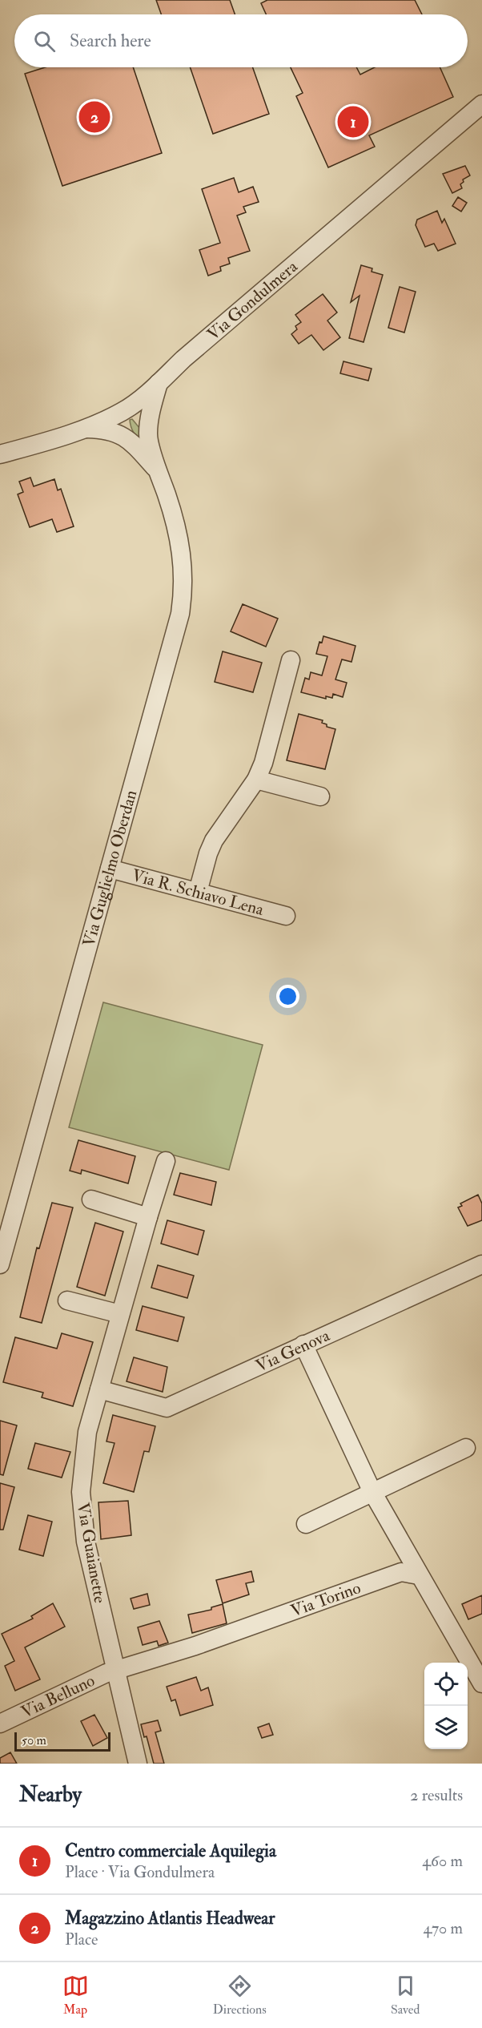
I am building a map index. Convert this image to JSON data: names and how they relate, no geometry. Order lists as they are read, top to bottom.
{
  "streets": {
    "street": [
      "Via Gondulmera",
      "Via Guglielmo Oberdan",
      "Via R. Schiavo Lena",
      "Via Genova",
      "Via Guaianette",
      "Via Torino",
      "Via Belluno"
    ]
  },
  "crossings": [
    ["Via Gondulmera", "Via Guglielmo Oberdan"],
    ["Via Guglielmo Oberdan", "Via R. Schiavo Lena"],
    ["Via Genova", "Via Guaianette"],
    ["Via Guaianette", "Via Torino"],
    ["Via Guaianette", "Via Belluno"],
    ["Via Torino", "Via Belluno"]
  ],
  "scale_bar": "50 m",
  "page": {
    "search": "Search here",
    "pins": ["2", "1"],
    "scale": "50 m",
    "heading": ["Nearby", "2 results"],
    "list": [
      {
        "mark": "1",
        "name": "Centro commerciale Aquilegia",
        "note": "Place · Via Gondulmera",
        "value": "460 m"
      },
      {
        "mark": "2",
        "name": "Magazzino Atlantis Headwear",
        "note": "Place",
        "value": "470 m"
      }
    ],
    "nav": ["Map", "Directions", "Saved"]
  }
}
